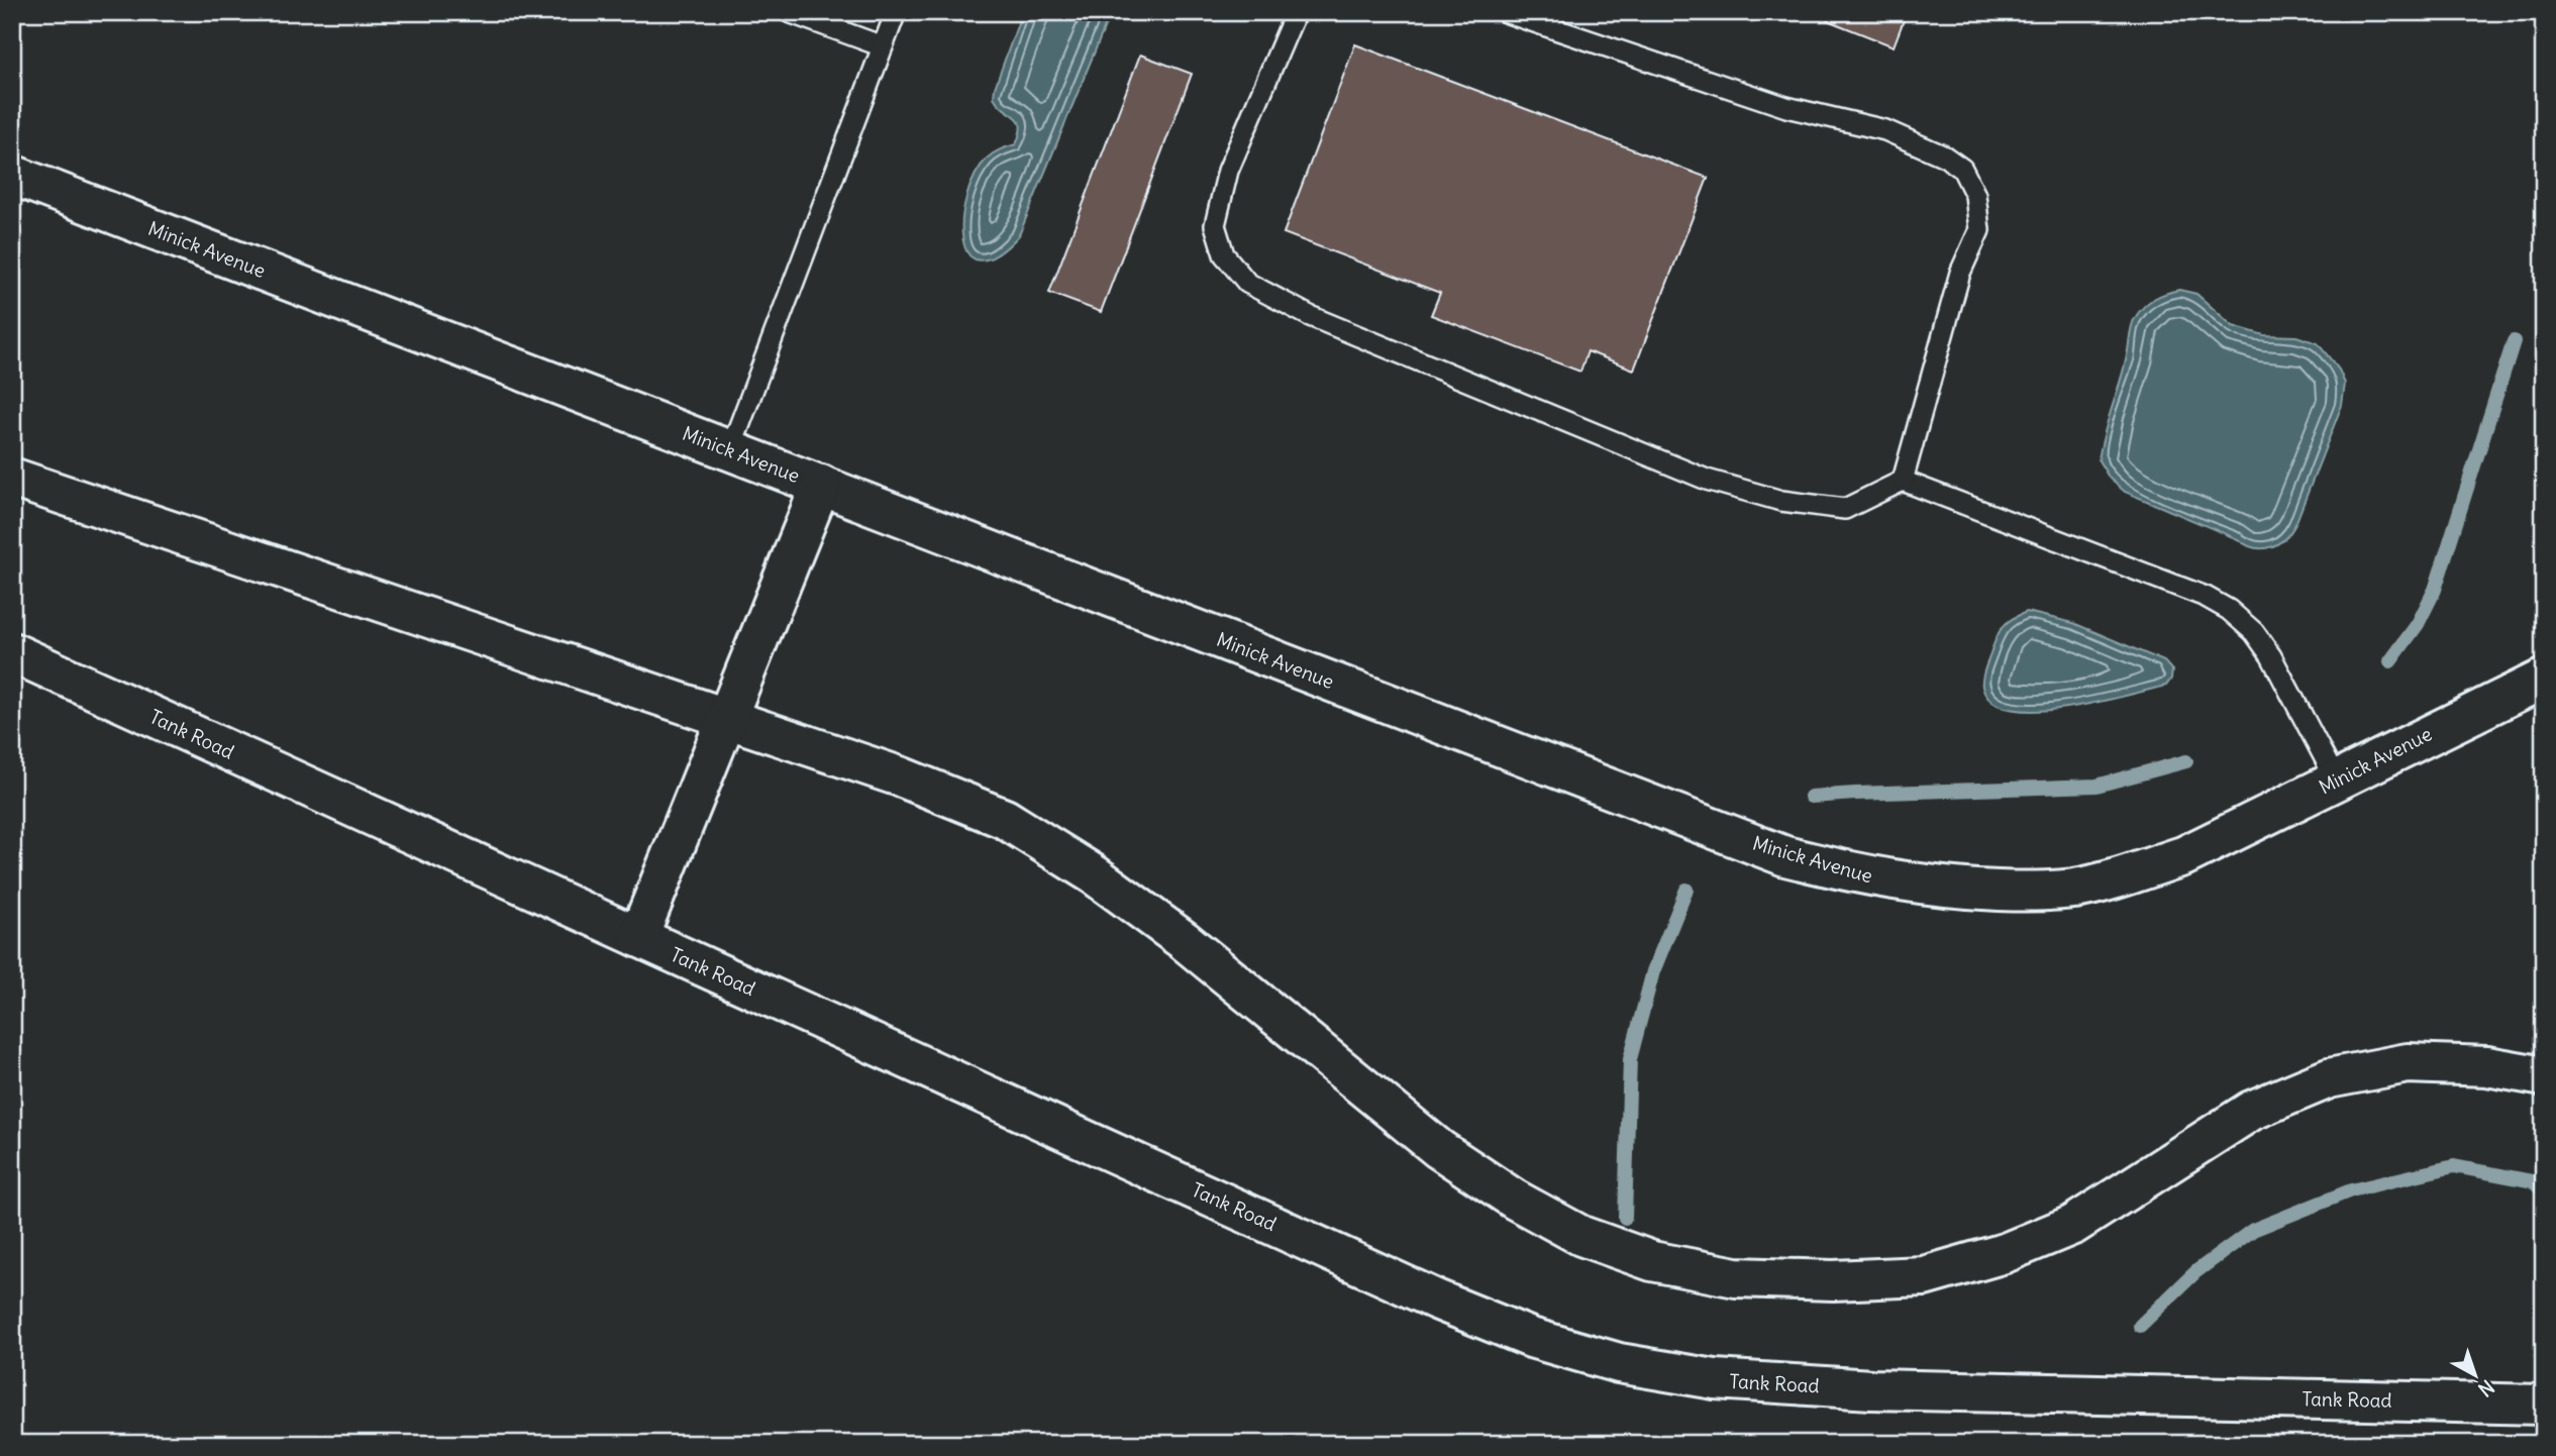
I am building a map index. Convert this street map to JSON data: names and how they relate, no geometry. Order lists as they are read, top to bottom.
{
  "streets": {
    "street": ["Minick Avenue", "Tank Road"]
  },
  "north": "bottom right"
}
